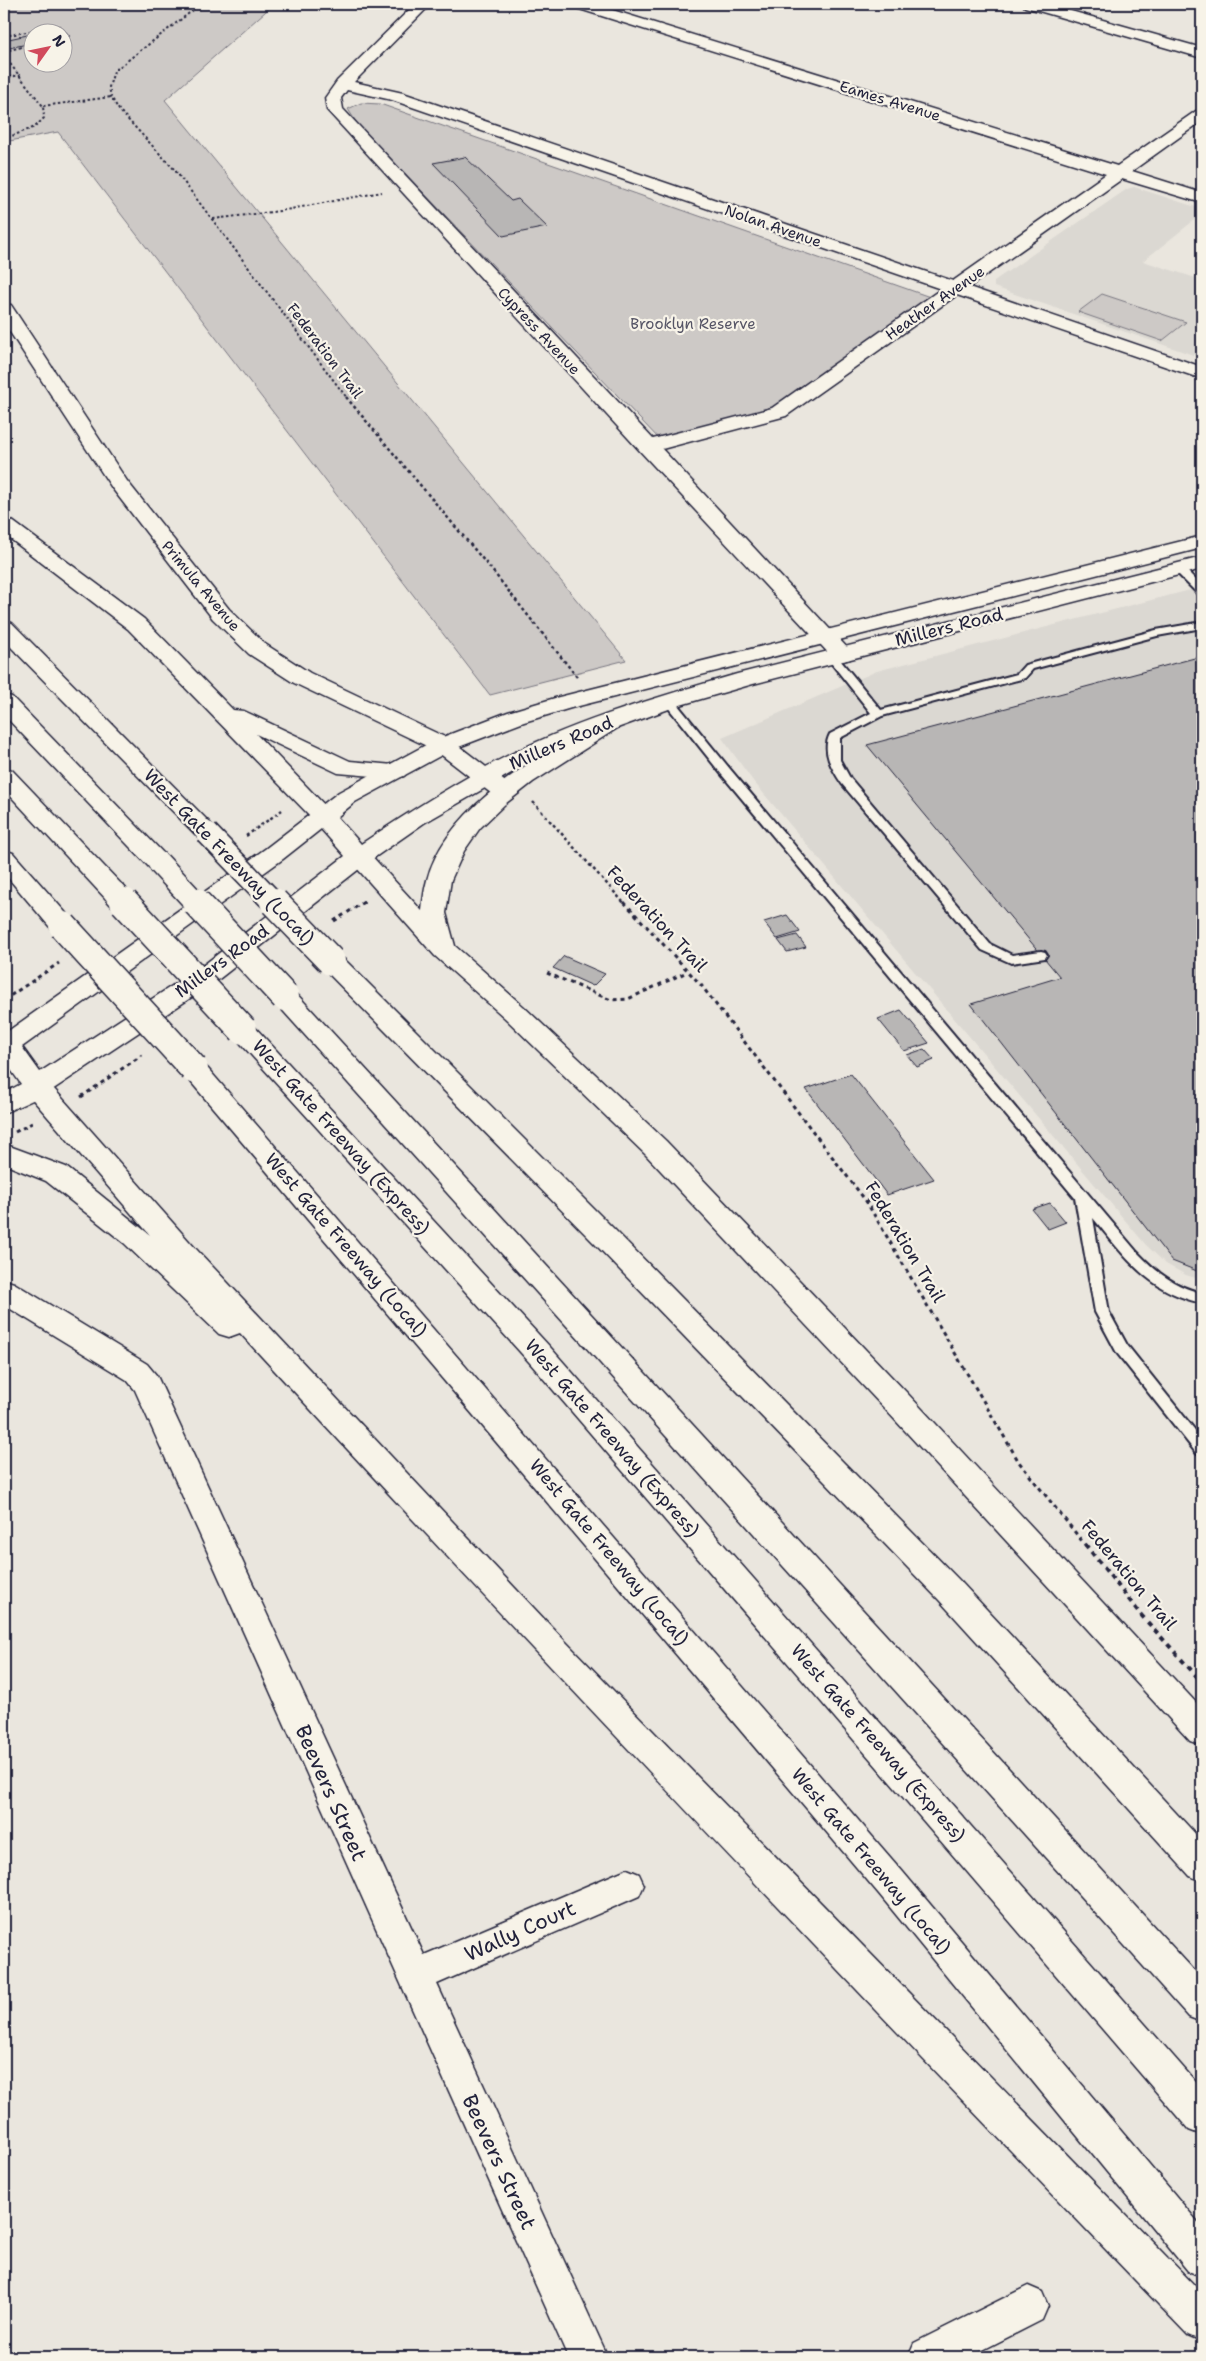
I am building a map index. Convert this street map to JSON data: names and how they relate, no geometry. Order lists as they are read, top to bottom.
{
  "streets": {
    "main road": [
      "Eames Avenue",
      "Nolan Avenue",
      "Heather Avenue",
      "Cypress Avenue",
      "Primula Avenue",
      "Millers Road",
      "West Gate Freeway (Local)",
      "West Gate Freeway (Express)",
      "Beevers Street",
      "Wally Court"
    ],
    "path": ["Federation Trail"]
  },
  "crossings": [
    ["Eames Avenue", "Heather Avenue"],
    ["Nolan Avenue", "Heather Avenue"],
    ["Nolan Avenue", "Cypress Avenue"],
    ["Heather Avenue", "Cypress Avenue"],
    ["Cypress Avenue", "Millers Road"],
    ["Federation Trail", "Millers Road"],
    ["Primula Avenue", "Millers Road"],
    ["Beevers Street", "Wally Court"]
  ],
  "parks": ["Brooklyn Reserve"],
  "north": "top right"
}
